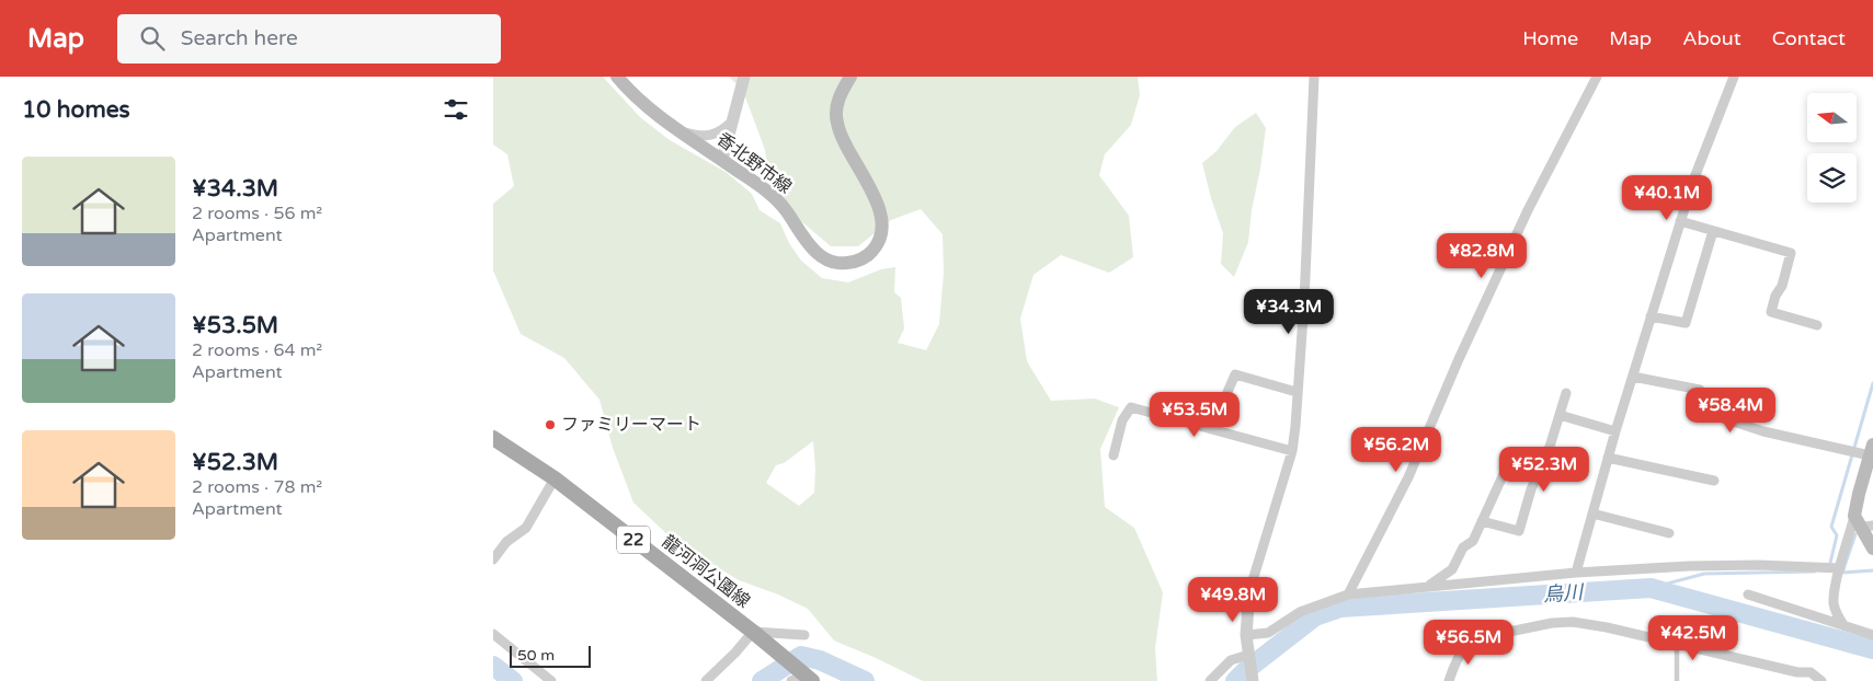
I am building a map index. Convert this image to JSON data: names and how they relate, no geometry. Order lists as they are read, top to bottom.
{
  "streets": {
    "main road": ["香北野市線", "22", "龍河洞公園線"]
  },
  "water": ["烏川"],
  "places": ["ファミリーマート"],
  "scale_bar": "50 m",
  "north": "left",
  "page": {
    "header": "Map",
    "search": "Search here",
    "nav": [
      "Home",
      "Map",
      "About",
      "Contact"
    ],
    "heading": "10 homes",
    "list": [
      {
        "name": "¥34.3M",
        "note": "2 rooms · 56 m² · Apartment"
      },
      {
        "name": "¥53.5M",
        "note": "2 rooms · 64 m² · Apartment"
      },
      {
        "name": "¥52.3M",
        "note": "2 rooms · 78 m² · Apartment"
      }
    ],
    "price": [
      "¥40.1M",
      "¥82.8M",
      "¥34.3M",
      "¥58.4M",
      "¥53.5M",
      "¥56.2M",
      "¥52.3M",
      "¥49.8M",
      "¥42.5M",
      "¥56.5M"
    ],
    "scale": "50 m"
  }
}
